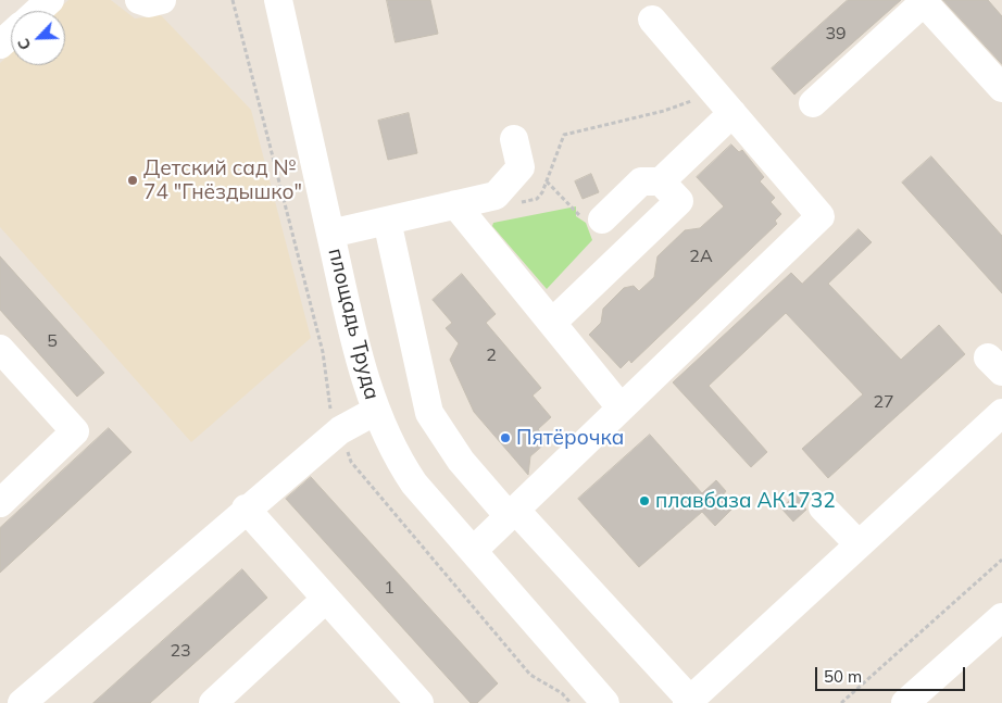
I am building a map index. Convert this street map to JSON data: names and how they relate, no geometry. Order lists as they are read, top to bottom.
{
  "streets": {
    "street": ["площадь Труда"]
  },
  "places": ["Детский сад № 74 \"Гнёздышко\"", "Пятёрочка", "плавбаза АК1732"],
  "house_numbers": [
    "39",
    "2А",
    "5",
    "2",
    "27",
    "1",
    "23"
  ],
  "scale_bar": "50 m",
  "north": "bottom left"
}
